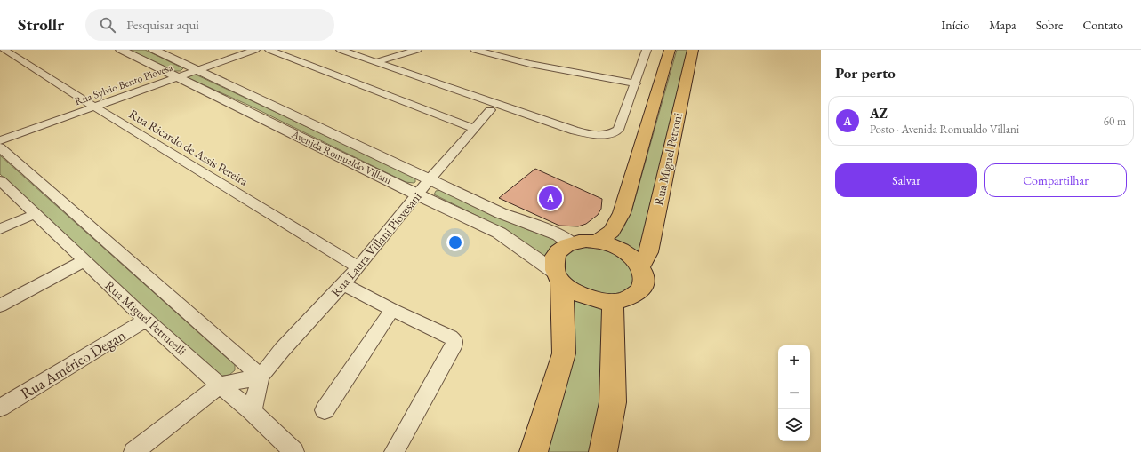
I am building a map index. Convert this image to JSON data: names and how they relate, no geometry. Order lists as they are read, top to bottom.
{
  "streets": {
    "main road": ["Rua Miguel Petroni"],
    "street": [
      "Rua Sylvio Bento Piovesa",
      "Rua Ricardo de Assis Pereira",
      "Avenida Romualdo Villani",
      "Rua Laura Villani Piovesani",
      "Rua Miguel Petrucelli",
      "Rua Américo Degan"
    ]
  },
  "crossings": [
    ["Rua Sylvio Bento Piovesa", "Rua Ricardo de Assis Pereira"],
    ["Rua Sylvio Bento Piovesa", "Avenida Romualdo Villani"],
    ["Rua Ricardo de Assis Pereira", "Rua Laura Villani Piovesani"],
    ["Avenida Romualdo Villani", "Rua Miguel Petroni"],
    ["Avenida Romualdo Villani", "Rua Laura Villani Piovesani"],
    ["Rua Miguel Petrucelli", "Rua Américo Degan"]
  ],
  "page": {
    "header": "Strollr",
    "search": "Pesquisar aqui",
    "nav": [
      "Início",
      "Mapa",
      "Sobre",
      "Contato"
    ],
    "heading": "Por perto",
    "list": [
      {
        "mark": "A",
        "name": "AZ",
        "note": "Posto · Avenida Romualdo Villani",
        "value": "60 m"
      }
    ],
    "buttons": ["Salvar", "Compartilhar"],
    "pins": "A",
    "map_buttons": ["+", "−"]
  }
}
